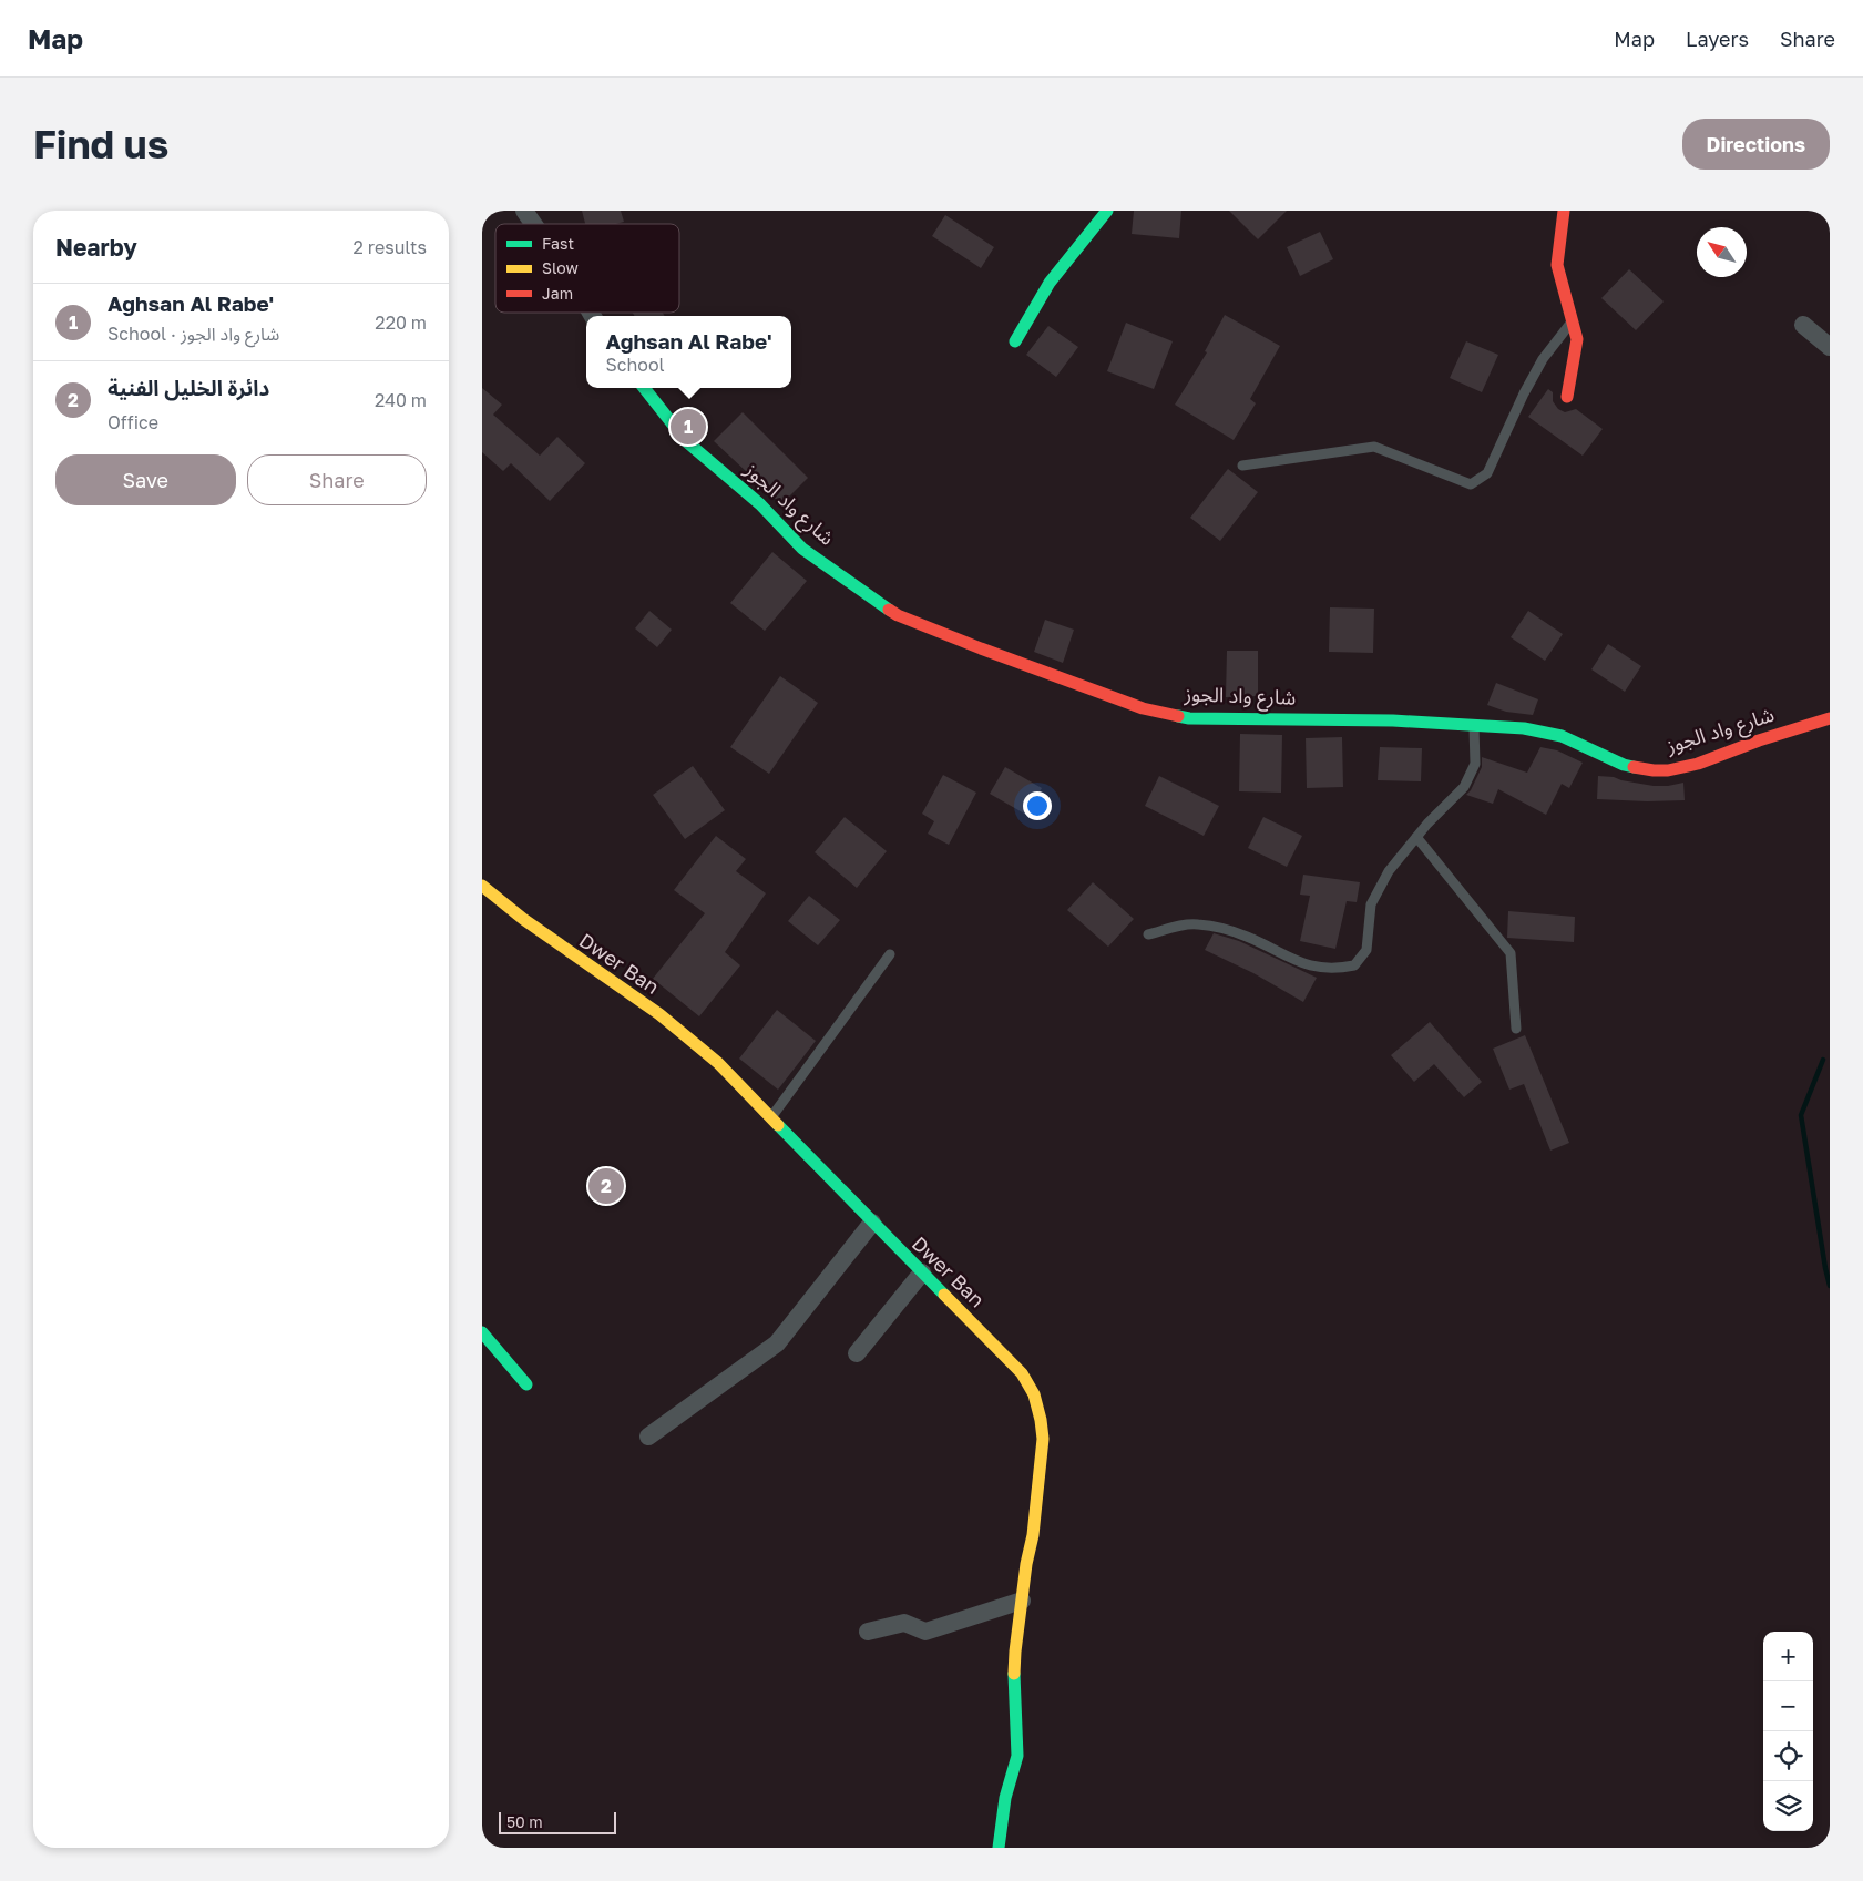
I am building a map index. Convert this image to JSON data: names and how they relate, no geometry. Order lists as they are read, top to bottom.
{
  "streets": {
    "street": ["شارع واد الجوز", "Dwer Ban"]
  },
  "legend": ["Fast", "Slow", "Jam"],
  "scale_bar": "50 m",
  "north": "top left",
  "page": {
    "header": "Map",
    "nav": ["Map", "Layers", "Share"],
    "buttons": [
      "Directions",
      ["Save", "Share"]
    ],
    "title": "Find us",
    "heading": ["Nearby", "2 results"],
    "list": [
      {
        "mark": "1",
        "name": "Aghsan Al Rabe'",
        "note": "School · شارع واد الجوز",
        "value": "220 m"
      },
      {
        "mark": "2",
        "name": "دائرة الخليل الفنية",
        "note": "Office",
        "value": "240 m"
      }
    ],
    "popup": ["Aghsan Al Rabe'", "School"],
    "pins": ["1", "2"],
    "map_buttons": ["+", "−"],
    "scale": "50 m"
  }
}
